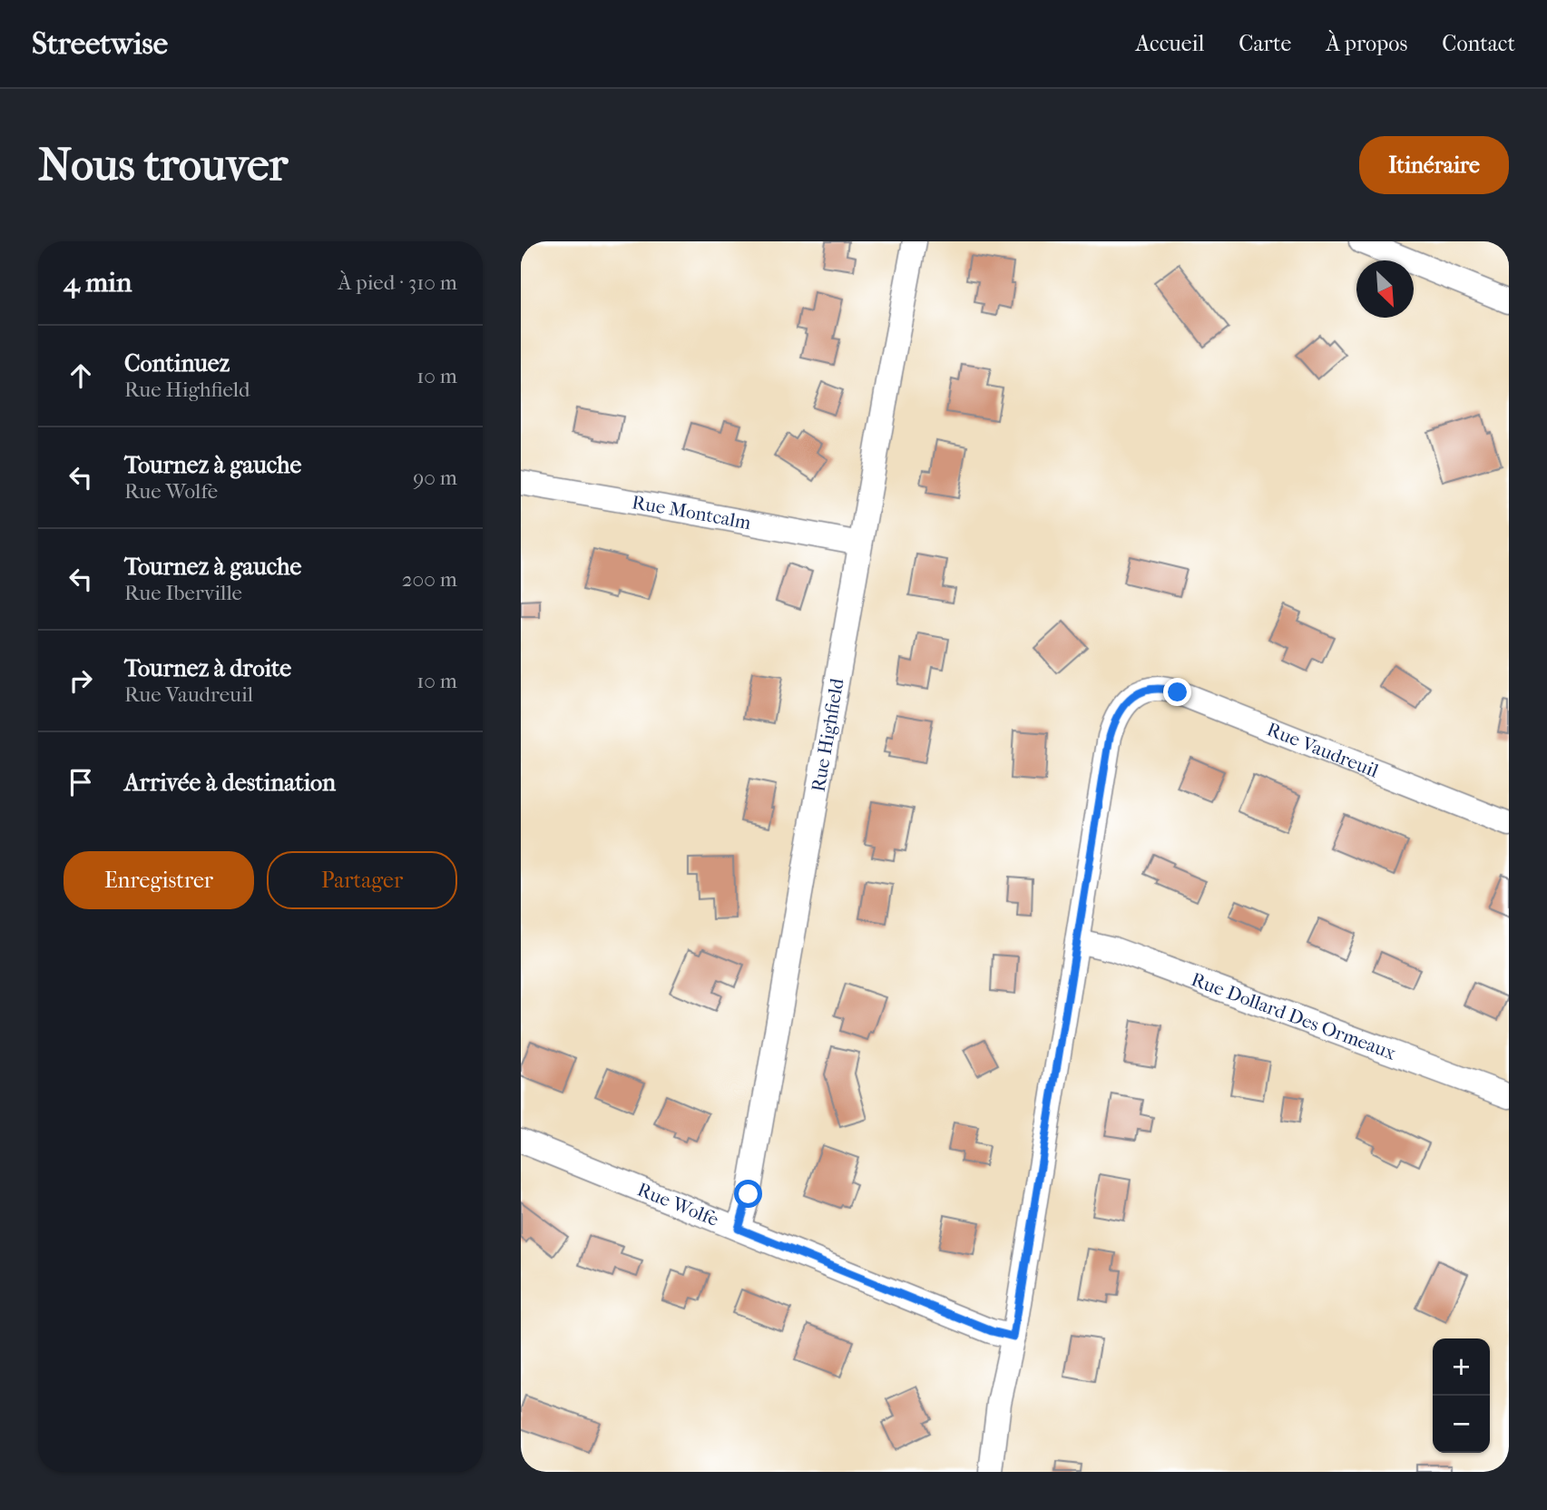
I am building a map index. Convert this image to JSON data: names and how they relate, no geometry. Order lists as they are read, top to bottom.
{
  "streets": {
    "street": [
      "Rue Montcalm",
      "Rue Highfield",
      "Rue Vaudreuil",
      "Rue Dollard Des Ormeaux",
      "Rue Wolfe"
    ]
  },
  "crossings": [
    ["Rue Montcalm", "Rue Highfield"],
    ["Rue Highfield", "Rue Wolfe"],
    ["Rue Vaudreuil", "Rue Dollard Des Ormeaux"]
  ],
  "north": "bottom right",
  "page": {
    "header": "Streetwise",
    "nav": [
      "Accueil",
      "Carte",
      "À propos",
      "Contact"
    ],
    "buttons": [
      "Itinéraire",
      ["Enregistrer", "Partager"]
    ],
    "title": "Nous trouver",
    "heading": ["4 min", "À pied · 310 m"],
    "list": [
      ["Continuez", "Rue Highfield", "10 m"],
      ["Tournez à gauche", "Rue Wolfe", "90 m"],
      ["Tournez à gauche", "Rue Iberville", "200 m"],
      ["Tournez à droite", "Rue Vaudreuil", "10 m"],
      "Arrivée à destination"
    ],
    "map_buttons": ["+", "−"]
  }
}
